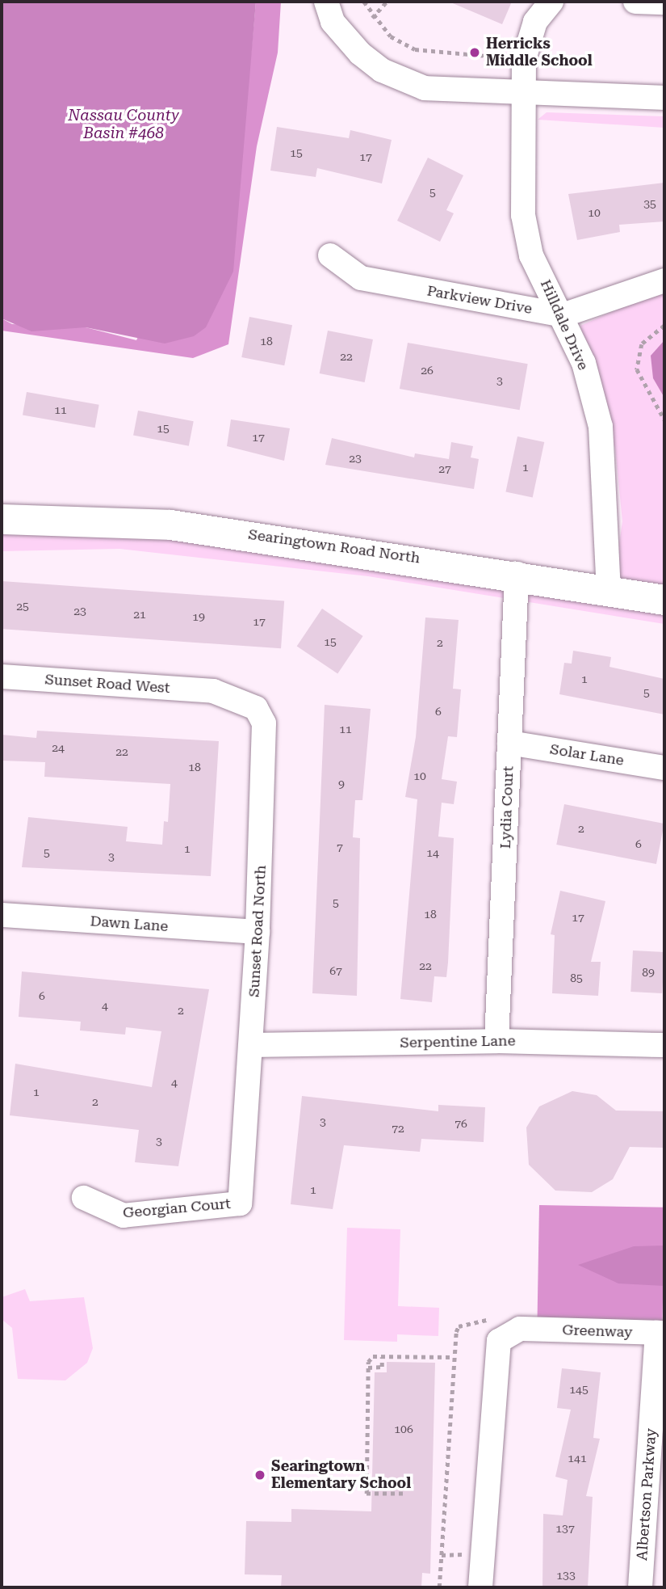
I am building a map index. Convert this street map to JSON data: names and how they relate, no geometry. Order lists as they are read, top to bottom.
{
  "streets": {
    "main road": ["Searingtown Road North"],
    "street": [
      "Parkview Drive",
      "Hilldale Drive",
      "Sunset Road West",
      "Solar Lane",
      "Lydia Court",
      "Dawn Lane",
      "Sunset Road North",
      "Serpentine Lane",
      "Georgian Court",
      "Greenway",
      "Albertson Parkway"
    ]
  },
  "crossings": [
    ["Parkview Drive", "Hilldale Drive"],
    ["Hilldale Drive", "Searingtown Road North"],
    ["Searingtown Road North", "Lydia Court"],
    ["Sunset Road West", "Sunset Road North"],
    ["Solar Lane", "Lydia Court"],
    ["Lydia Court", "Serpentine Lane"],
    ["Dawn Lane", "Sunset Road North"],
    ["Sunset Road North", "Serpentine Lane"],
    ["Sunset Road North", "Georgian Court"],
    ["Greenway", "Albertson Parkway"]
  ],
  "water": ["Nassau County Basin #468"],
  "places": ["Herricks Middle School", "Searingtown Elementary School"],
  "house_numbers": [
    "15",
    "17",
    "5",
    "35",
    "10",
    "18",
    "22",
    "26",
    "3",
    "11",
    "15",
    "17",
    "23",
    "1",
    "27",
    "25",
    "23",
    "21",
    "19",
    "17",
    "15",
    "2",
    "1",
    "5",
    "6",
    "11",
    "24",
    "22",
    "18",
    "10",
    "9",
    "2",
    "6",
    "7",
    "1",
    "5",
    "14",
    "3",
    "5",
    "18",
    "17",
    "22",
    "67",
    "89",
    "85",
    "6",
    "4",
    "2",
    "4",
    "1",
    "2",
    "3",
    "76",
    "72",
    "3",
    "1",
    "145",
    "106",
    "141",
    "137",
    "133"
  ]
}
